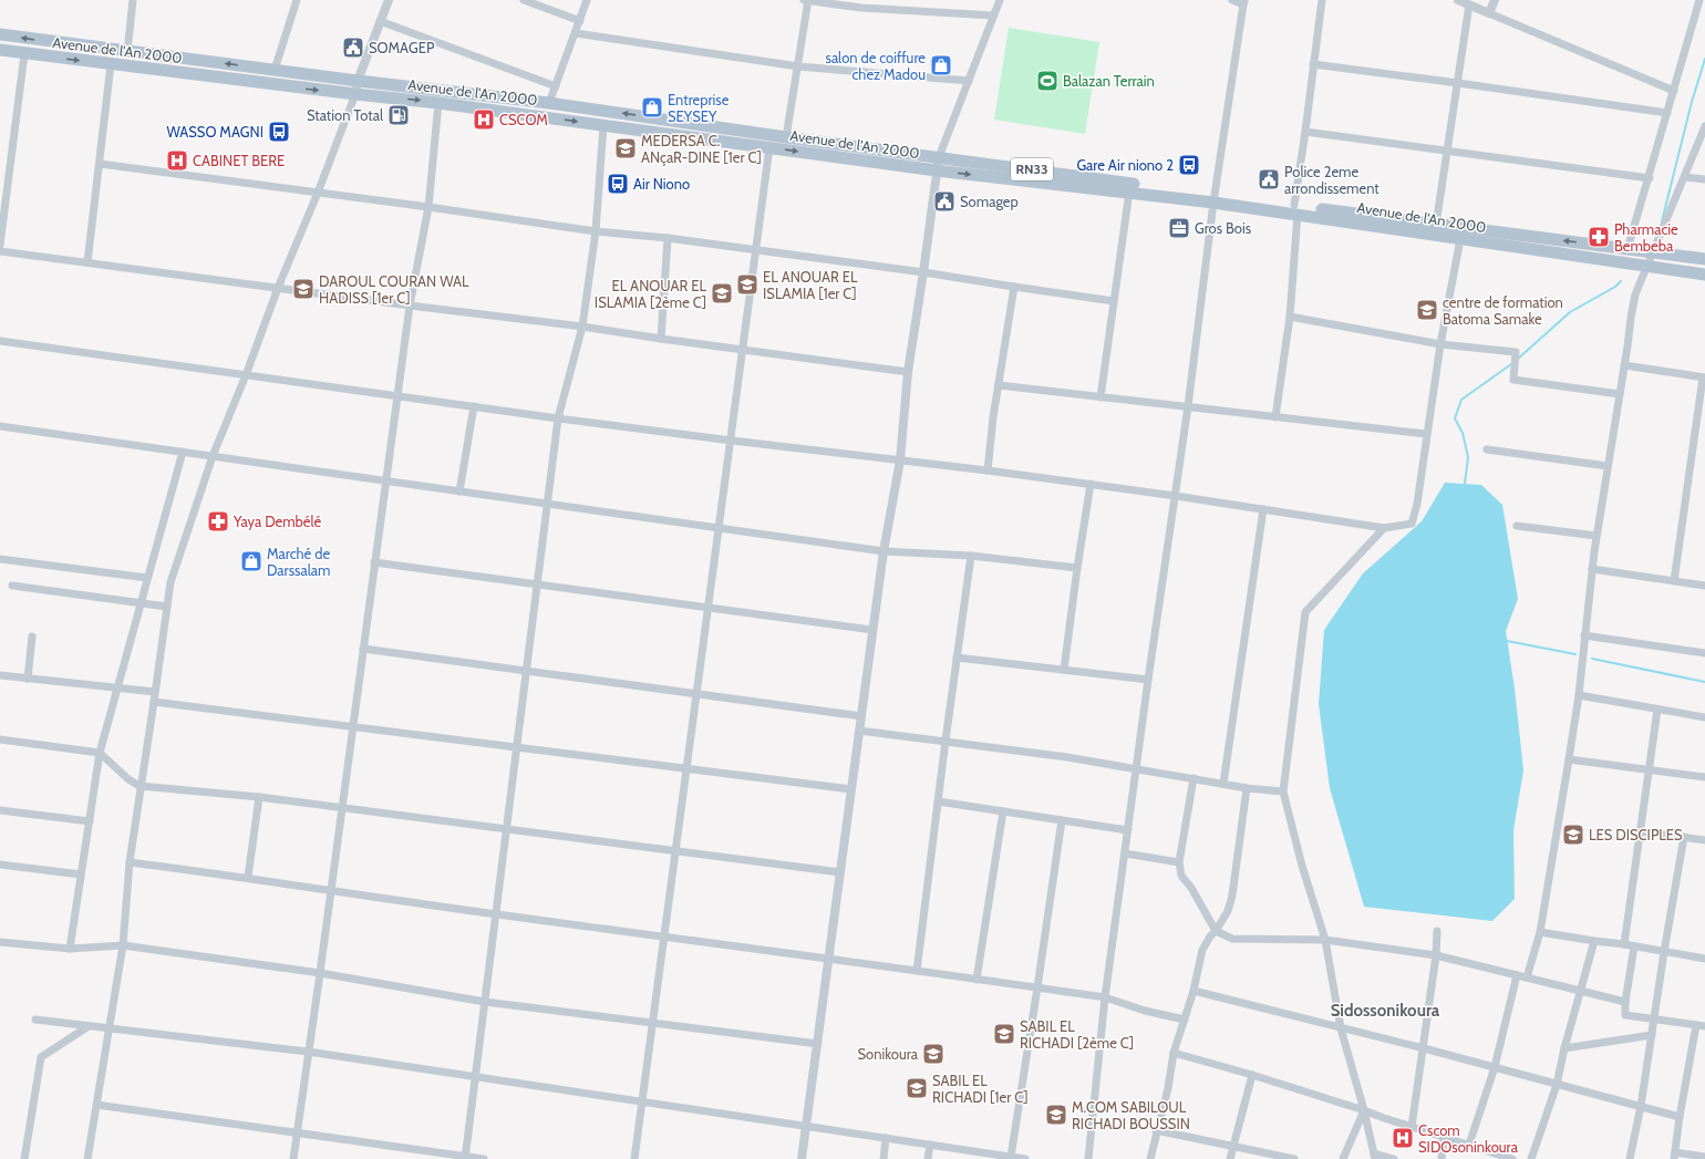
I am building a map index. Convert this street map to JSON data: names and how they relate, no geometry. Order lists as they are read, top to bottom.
{
  "streets": {
    "main road": ["Avenue de l'An 2000", "RN33"]
  },
  "districts": ["Sidossonikoura"],
  "places": {
    "public building": ["SOMAGEP", "Police 2eme arrondissement", "Somagep"],
    "shop": ["salon de coiffure chez Madou", "Entreprise SEYSEY", "Marché de Darssalam"],
    "sports": ["Balazan Terrain"],
    "fuel station": ["Station Total"],
    "hospital": ["CSCOM", "CABINET BERE", "Cscom SIDOsoninkoura"],
    "bus stop": ["WASSO MAGNI", "Gare Air niono 2", "Air Niono"],
    "school or university": [
      "MEDERSA C. ANçaR-DINE [1er C]",
      "EL ANOUAR EL ISLAMIA [1er C]",
      "DAROUL COURAN WAL HADISS [1er C]",
      "EL ANOUAR EL ISLAMIA [2ème C]",
      "centre de formation Batoma Samake",
      "LES DISCIPLES",
      "SABIL EL RICHADI [2ème C]",
      "Sonikoura",
      "SABIL EL RICHADI [1er C]",
      "M.COM SABILOUL RICHADI BOUSSIN"
    ],
    "office": ["Gros Bois"],
    "pharmacy": ["Pharmacie Bembeba", "Yaya Dembélé"]
  }
}
